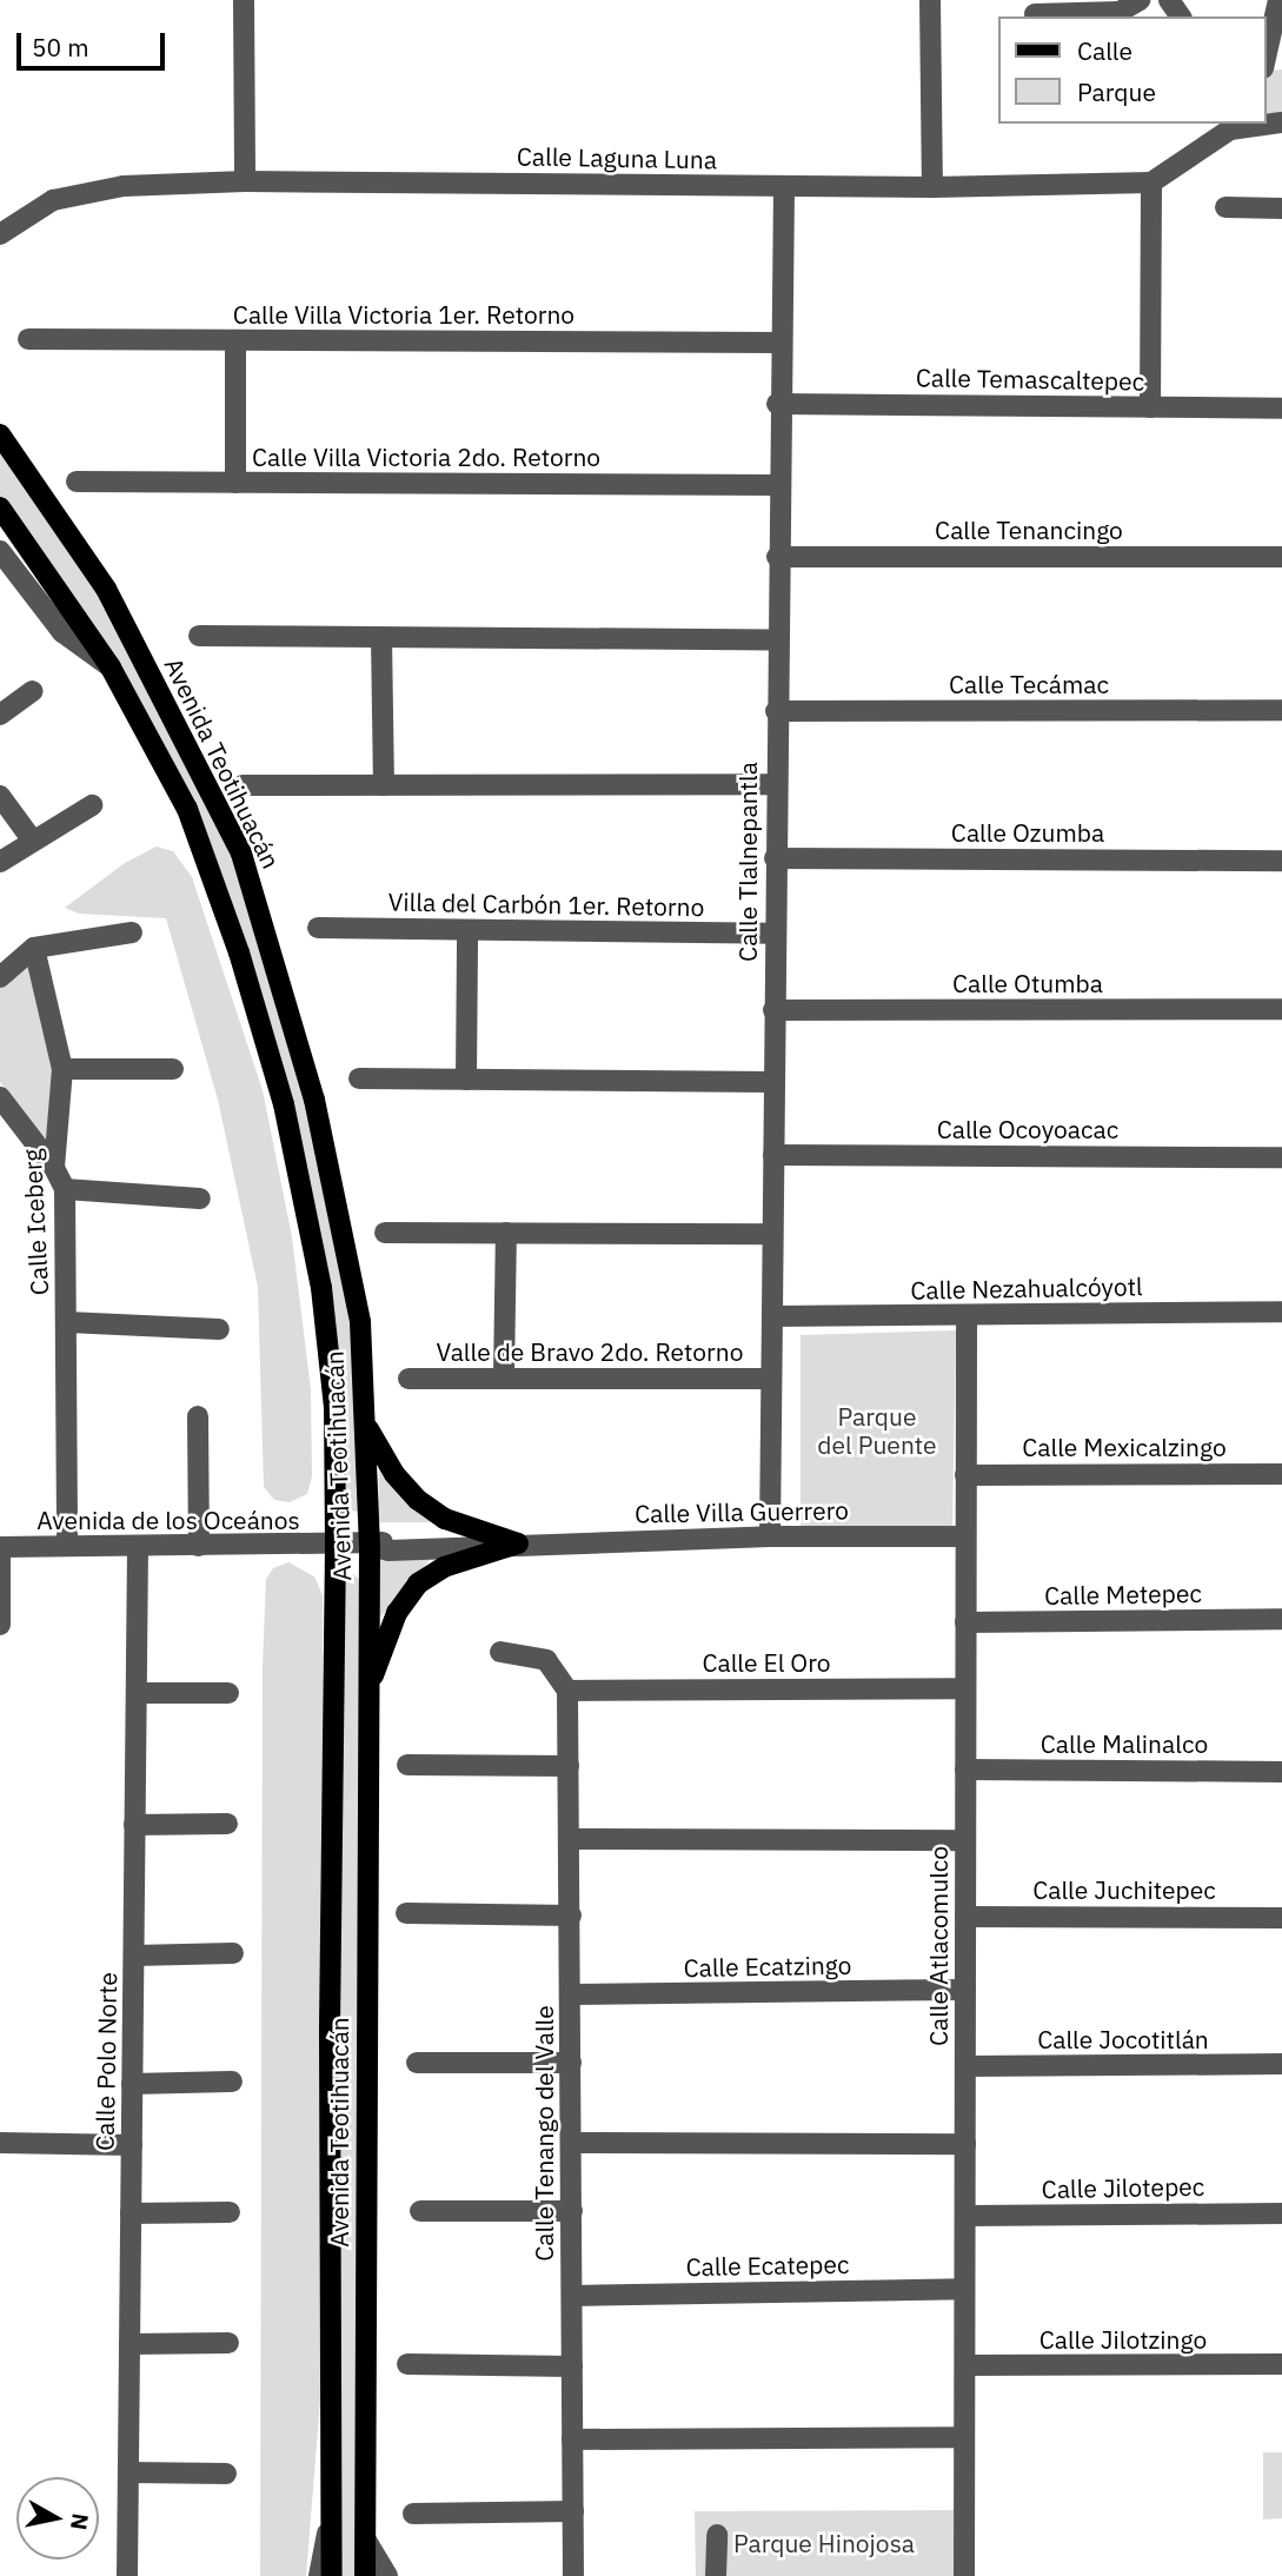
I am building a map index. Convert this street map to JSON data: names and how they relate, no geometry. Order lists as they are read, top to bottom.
{
  "streets": {
    "main road": ["Avenida Teotihuacán"],
    "street": [
      "Calle Laguna Luna",
      "Calle Villa Victoria 1er. Retorno",
      "Calle Temascaltepec",
      "Calle Villa Victoria 2do. Retorno",
      "Calle Tenancingo",
      "Calle Tecámac",
      "Calle Ozumba",
      "Calle Tlalnepantla",
      "Villa del Carbón 1er. Retorno",
      "Calle Otumba",
      "Calle Ocoyoacac",
      "Calle Iceberg",
      "Calle Nezahualcóyotl",
      "Valle de Bravo 2do. Retorno",
      "Calle Mexicalzingo",
      "Calle Villa Guerrero",
      "Avenida de los Oceános",
      "Calle Metepec",
      "Calle El Oro",
      "Calle Malinalco",
      "Calle Juchitepec",
      "Calle Atlacomulco",
      "Calle Ecatzingo",
      "Calle Jocotitlán",
      "Calle Polo Norte",
      "Calle Tenango del Valle",
      "Calle Jilotepec",
      "Calle Ecatepec",
      "Calle Jilotzingo"
    ]
  },
  "crossings": [
    ["Calle Laguna Luna", "Calle Tlalnepantla"],
    ["Calle Villa Victoria 1er. Retorno", "Calle Tlalnepantla"],
    ["Calle Temascaltepec", "Calle Tlalnepantla"],
    ["Calle Villa Victoria 2do. Retorno", "Calle Tlalnepantla"],
    ["Calle Tenancingo", "Calle Tlalnepantla"],
    ["Calle Tecámac", "Calle Tlalnepantla"],
    ["Avenida Teotihuacán", "Calle Villa Guerrero"],
    ["Avenida Teotihuacán", "Avenida de los Oceános"],
    ["Calle Ozumba", "Calle Tlalnepantla"],
    ["Calle Tlalnepantla", "Villa del Carbón 1er. Retorno"],
    ["Calle Tlalnepantla", "Calle Otumba"],
    ["Calle Tlalnepantla", "Calle Ocoyoacac"],
    ["Calle Tlalnepantla", "Calle Nezahualcóyotl"],
    ["Calle Tlalnepantla", "Valle de Bravo 2do. Retorno"],
    ["Calle Tlalnepantla", "Calle Villa Guerrero"],
    ["Calle Iceberg", "Avenida de los Oceános"],
    ["Calle Nezahualcóyotl", "Calle Atlacomulco"],
    ["Calle Mexicalzingo", "Calle Atlacomulco"],
    ["Calle Villa Guerrero", "Avenida de los Oceános"],
    ["Calle Villa Guerrero", "Calle Atlacomulco"],
    ["Avenida de los Oceános", "Calle Polo Norte"],
    ["Calle Metepec", "Calle Atlacomulco"],
    ["Calle El Oro", "Calle Atlacomulco"],
    ["Calle El Oro", "Calle Tenango del Valle"],
    ["Calle Malinalco", "Calle Atlacomulco"],
    ["Calle Juchitepec", "Calle Atlacomulco"],
    ["Calle Atlacomulco", "Calle Ecatzingo"],
    ["Calle Atlacomulco", "Calle Jocotitlán"],
    ["Calle Atlacomulco", "Calle Jilotepec"],
    ["Calle Atlacomulco", "Calle Ecatepec"],
    ["Calle Atlacomulco", "Calle Jilotzingo"],
    ["Calle Ecatzingo", "Calle Tenango del Valle"],
    ["Calle Tenango del Valle", "Calle Ecatepec"]
  ],
  "parks": ["Parque del Puente", "Parque Hinojosa"],
  "legend": ["Calle", "Parque"],
  "scale_bar": "50 m",
  "north": "right"
}
